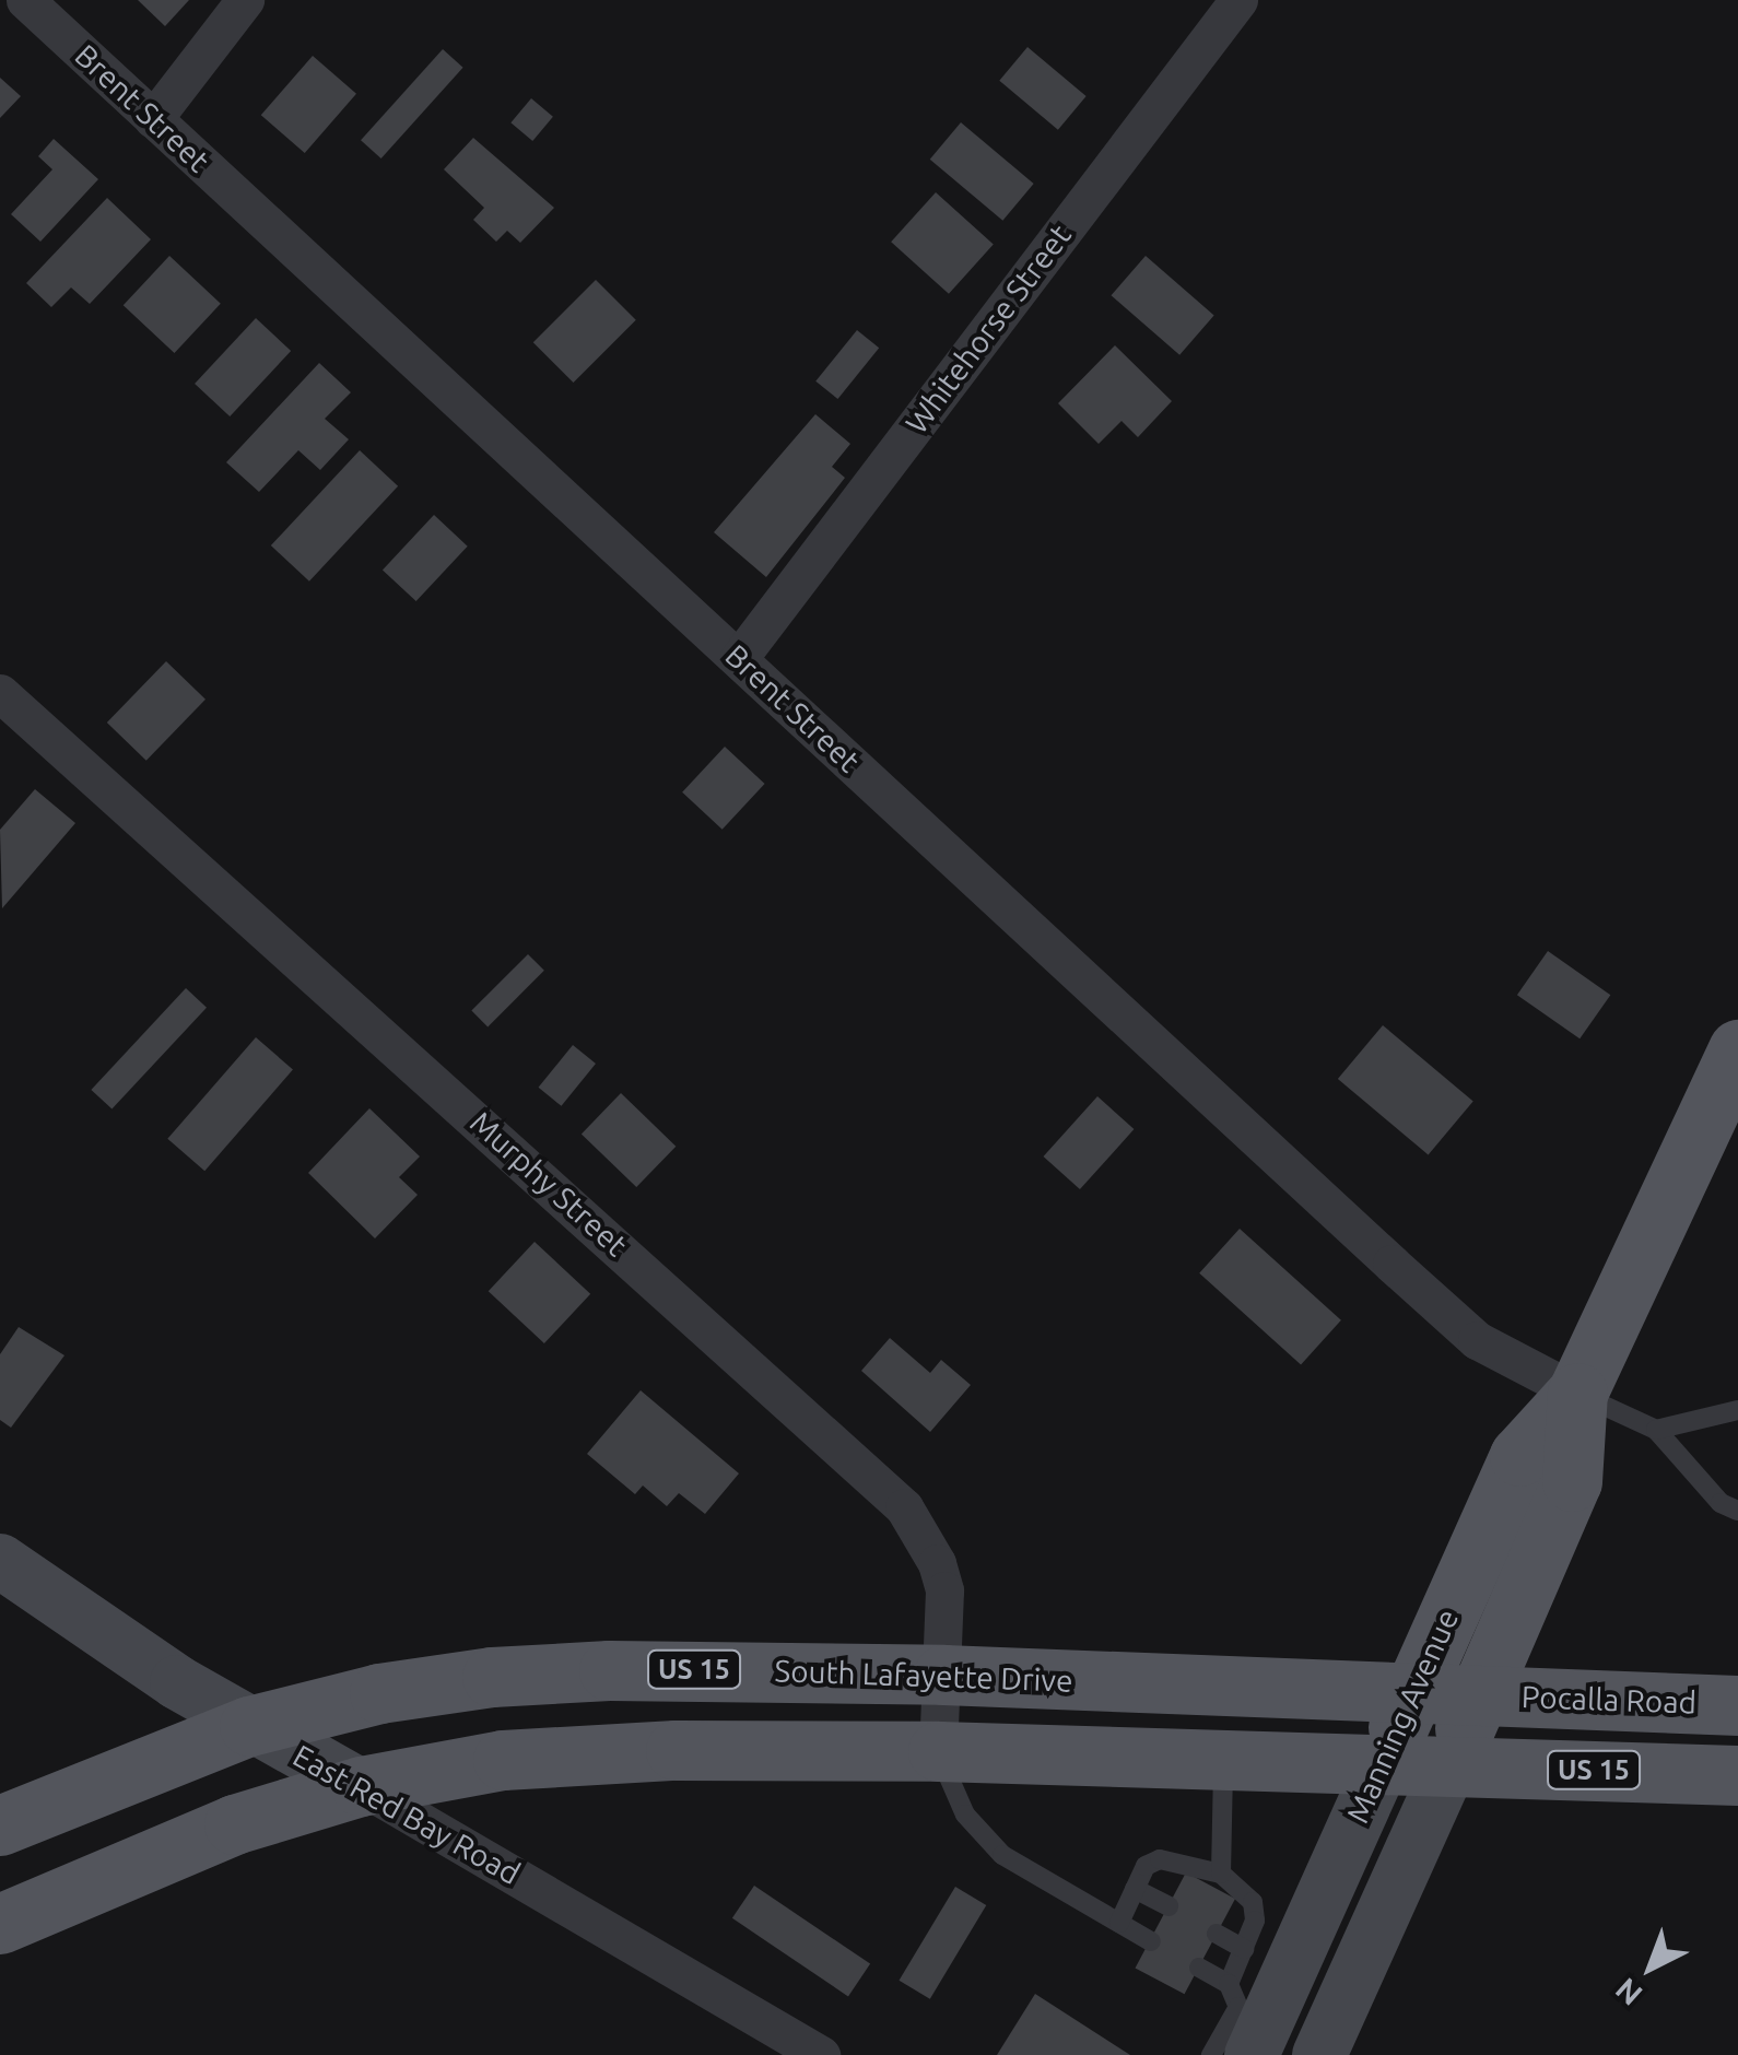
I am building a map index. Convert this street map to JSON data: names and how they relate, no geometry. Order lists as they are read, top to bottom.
{
  "streets": {
    "main road": [
      "US 15",
      "South Lafayette Drive",
      "Pocalla Road",
      "Manning Avenue",
      "East Red Bay Road"
    ],
    "street": ["Brent Street", "Whitehorse Street", "Murphy Street"]
  },
  "crossings": [
    ["Brent Street", "Whitehorse Street"],
    ["Brent Street", "Manning Avenue"],
    ["Murphy Street", "US 15"],
    ["Murphy Street", "South Lafayette Drive"],
    ["US 15", "Manning Avenue"],
    ["US 15", "East Red Bay Road"],
    ["South Lafayette Drive", "Pocalla Road"],
    ["South Lafayette Drive", "Manning Avenue"],
    ["South Lafayette Drive", "East Red Bay Road"],
    ["Pocalla Road", "Manning Avenue"]
  ],
  "north": "bottom left"
}
